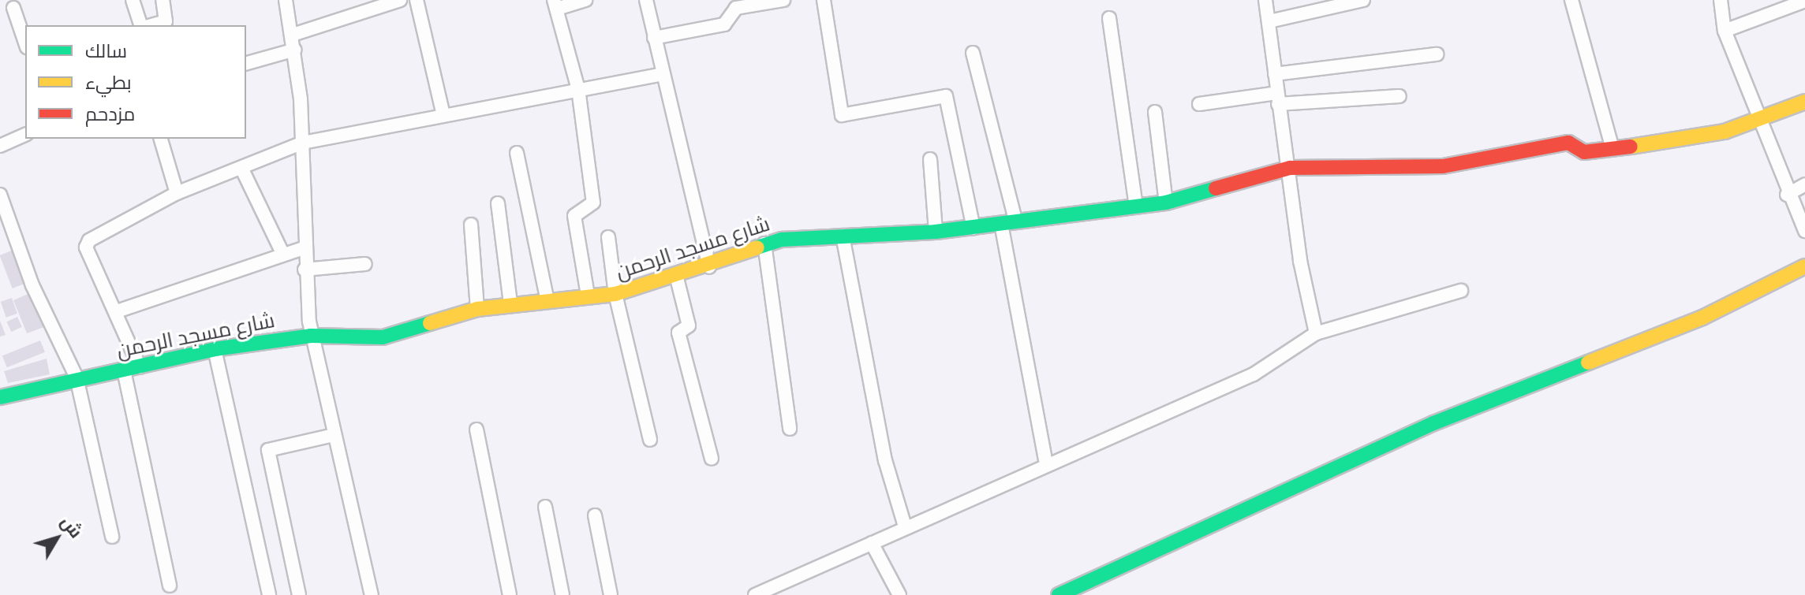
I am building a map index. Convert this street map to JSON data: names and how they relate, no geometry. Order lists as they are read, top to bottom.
{
  "streets": {
    "street": ["شارع مسجد الرحمن"]
  },
  "legend": ["سالك", "بطيء", "مزدحم"],
  "north": "top right"
}
